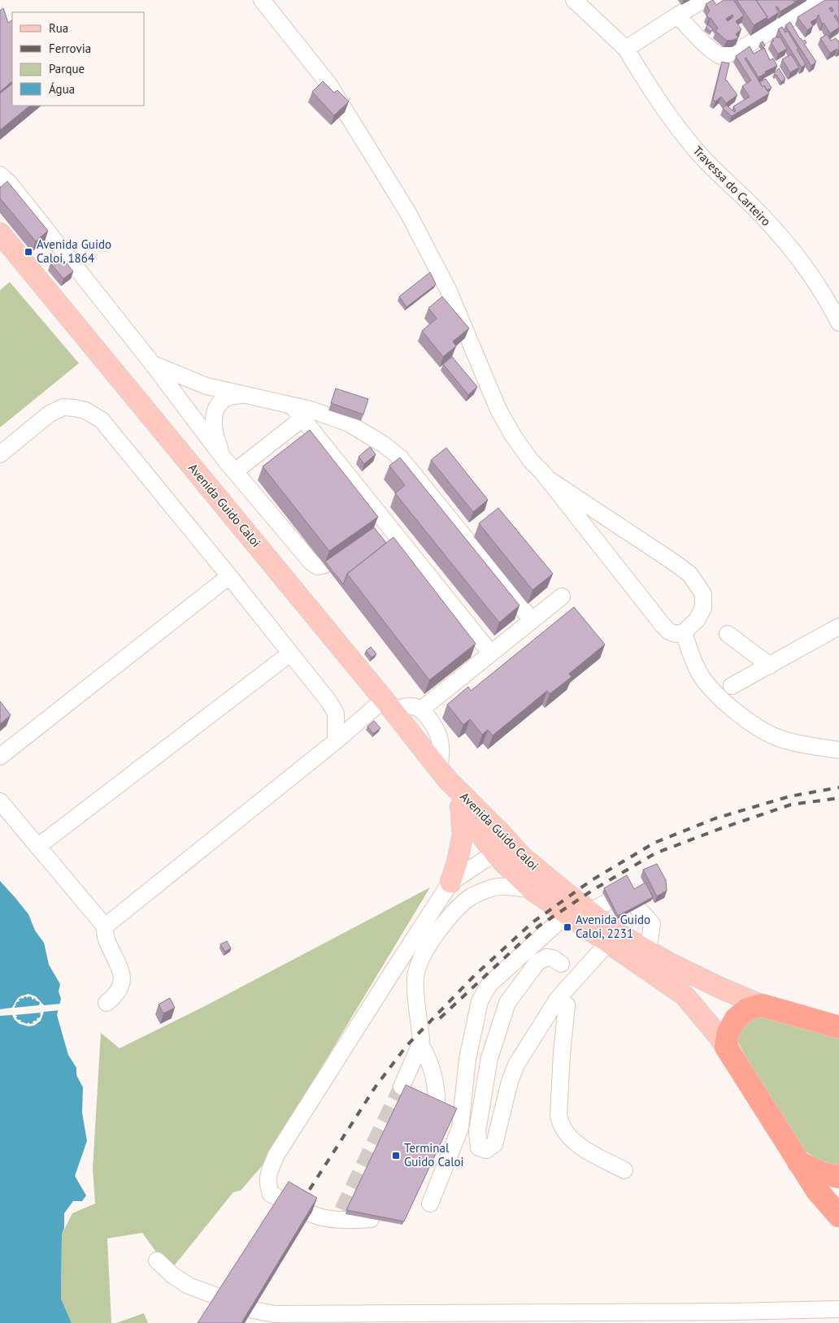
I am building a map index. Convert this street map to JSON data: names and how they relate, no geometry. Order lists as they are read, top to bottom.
{
  "streets": {
    "main road": ["Avenida Guido Caloi"],
    "street": ["Travessa do Carteiro"]
  },
  "places": {
    "transit": ["Avenida Guido Caloi, 1864", "Avenida Guido Caloi, 2231", "Terminal Guido Caloi"]
  },
  "legend": [
    "Rua",
    "Ferrovia",
    "Parque",
    "Água"
  ]
}
